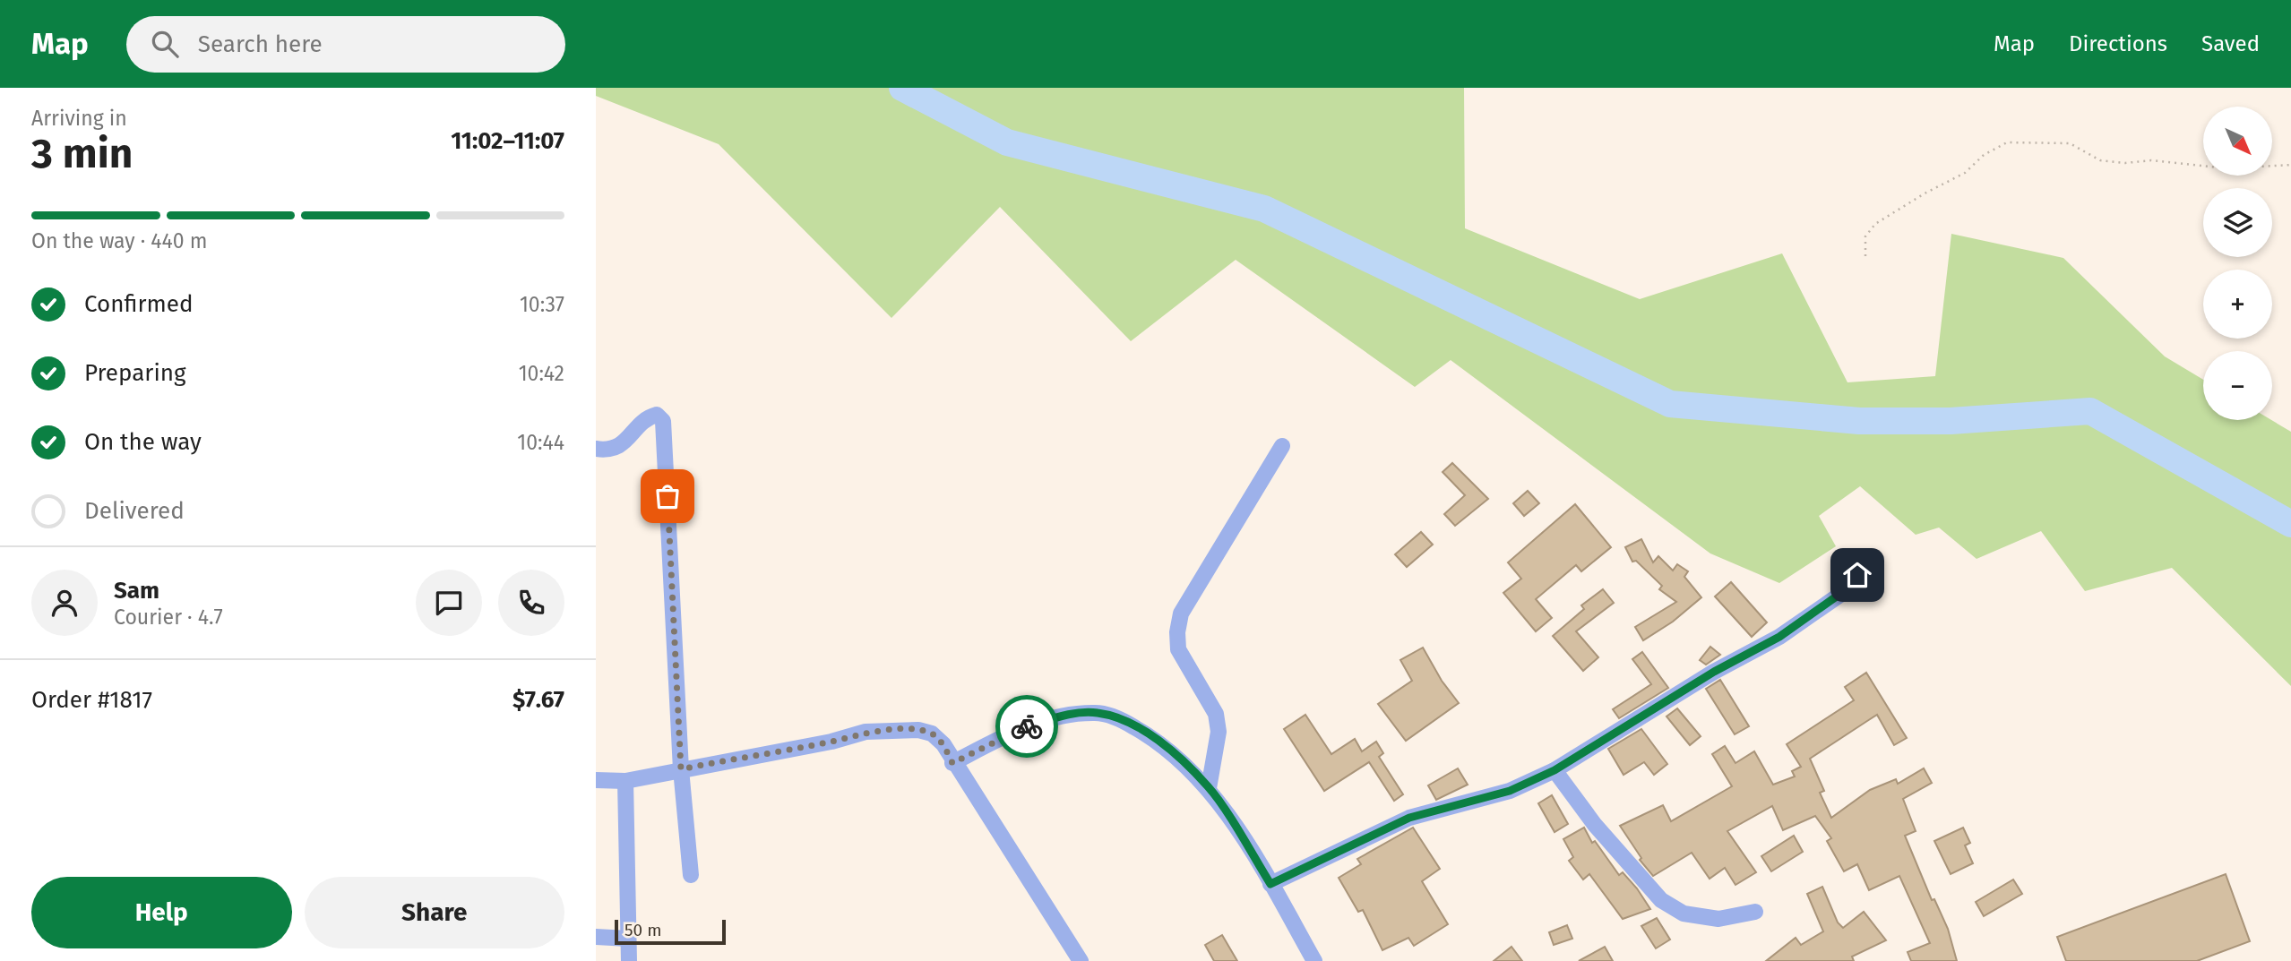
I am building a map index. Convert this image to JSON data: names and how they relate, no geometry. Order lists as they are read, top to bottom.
{
  "scale_bar": "50 m",
  "north": "bottom right",
  "page": {
    "header": "Map",
    "search": "Search here",
    "nav": ["Map", "Directions", "Saved"],
    "heading": ["3 min", "Arriving in", "11:02–11:07"],
    "panel": [
      "Sam",
      "Courier · 4.7",
      "Order #1817",
      "$7.67"
    ],
    "map_buttons": ["+", "−"],
    "bar": "On the way · 440 m",
    "list": [
      ["Confirmed", "10:37"],
      ["Preparing", "10:42"],
      ["On the way", "10:44"],
      "Delivered"
    ],
    "buttons": ["Help", "Share"],
    "scale": "50 m"
  }
}
